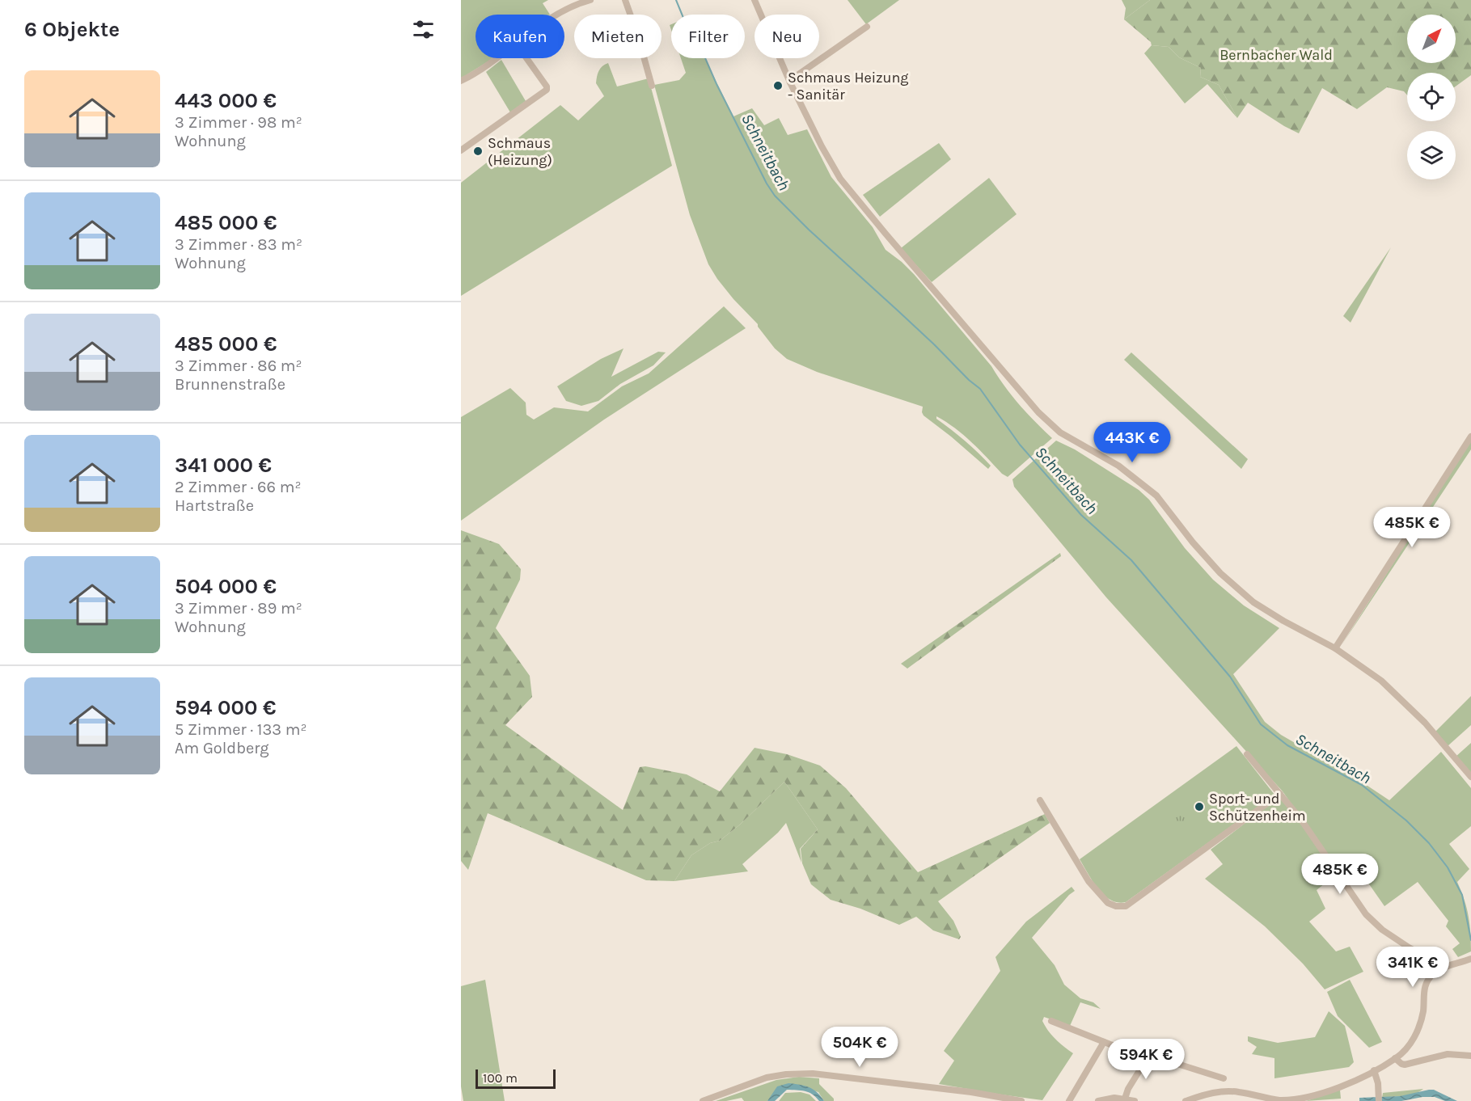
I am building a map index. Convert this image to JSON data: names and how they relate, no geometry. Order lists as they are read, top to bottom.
{
  "water": ["Schneitbach"],
  "parks": ["Bernbacher Wald"],
  "places": ["Schmaus Heizung - Sanitär", "Schmaus (Heizung)", "Sport- und Schützenheim"],
  "scale_bar": "100 m",
  "north": "top right",
  "page": {
    "heading": "6 Objekte",
    "chip": [
      "Kaufen",
      "Mieten",
      "Filter",
      "Neu"
    ],
    "list": [
      {
        "name": "443 000 €",
        "note": "3 Zimmer · 98 m² · Wohnung"
      },
      {
        "name": "485 000 €",
        "note": "3 Zimmer · 83 m² · Wohnung"
      },
      {
        "name": "485 000 €",
        "note": "3 Zimmer · 86 m² · Brunnenstraße"
      },
      {
        "name": "341 000 €",
        "note": "2 Zimmer · 66 m² · Hartstraße"
      },
      {
        "name": "504 000 €",
        "note": "3 Zimmer · 89 m² · Wohnung"
      },
      {
        "name": "594 000 €",
        "note": "5 Zimmer · 133 m² · Am Goldberg"
      }
    ],
    "price": [
      "443K €",
      "485K €",
      "485K €",
      "341K €",
      "504K €",
      "594K €"
    ],
    "scale": "100 m"
  }
}
